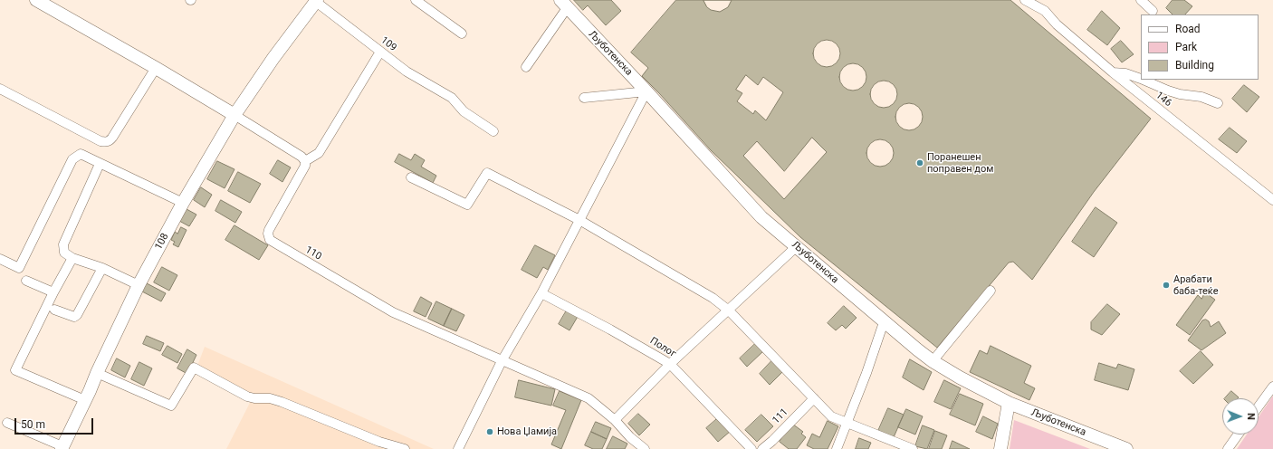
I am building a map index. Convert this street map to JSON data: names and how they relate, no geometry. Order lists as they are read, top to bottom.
{
  "streets": {
    "street": [
      "109",
      "Љуботенска",
      "146",
      "108",
      "110",
      "Полог",
      "111"
    ]
  },
  "crossings": [
    ["109", "108"]
  ],
  "places": ["Поранешен поправен дом", "Арабати баба-теќе", "Нова Џамија"],
  "legend": ["Road", "Park", "Building"],
  "scale_bar": "50 m",
  "north": "right"
}
